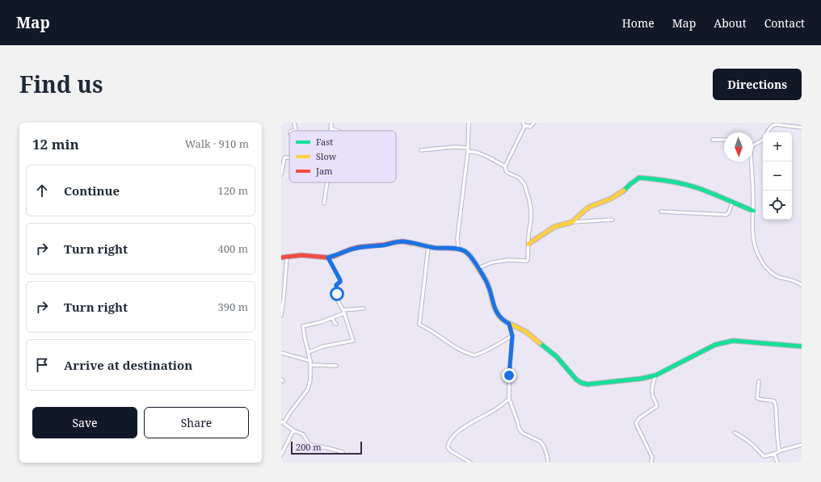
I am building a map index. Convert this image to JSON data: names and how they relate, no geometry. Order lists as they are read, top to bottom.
{
  "legend": ["Fast", "Slow", "Jam"],
  "scale_bar": "200 m",
  "north": "bottom",
  "page": {
    "header": "Map",
    "nav": [
      "Home",
      "Map",
      "About",
      "Contact"
    ],
    "title": "Find us",
    "buttons": [
      "Directions",
      ["Save", "Share"]
    ],
    "heading": ["12 min", "Walk · 910 m"],
    "map_buttons": ["+", "−"],
    "list": [
      ["Continue", "120 m"],
      ["Turn right", "400 m"],
      ["Turn right", "390 m"],
      "Arrive at destination"
    ],
    "scale": "200 m"
  }
}
